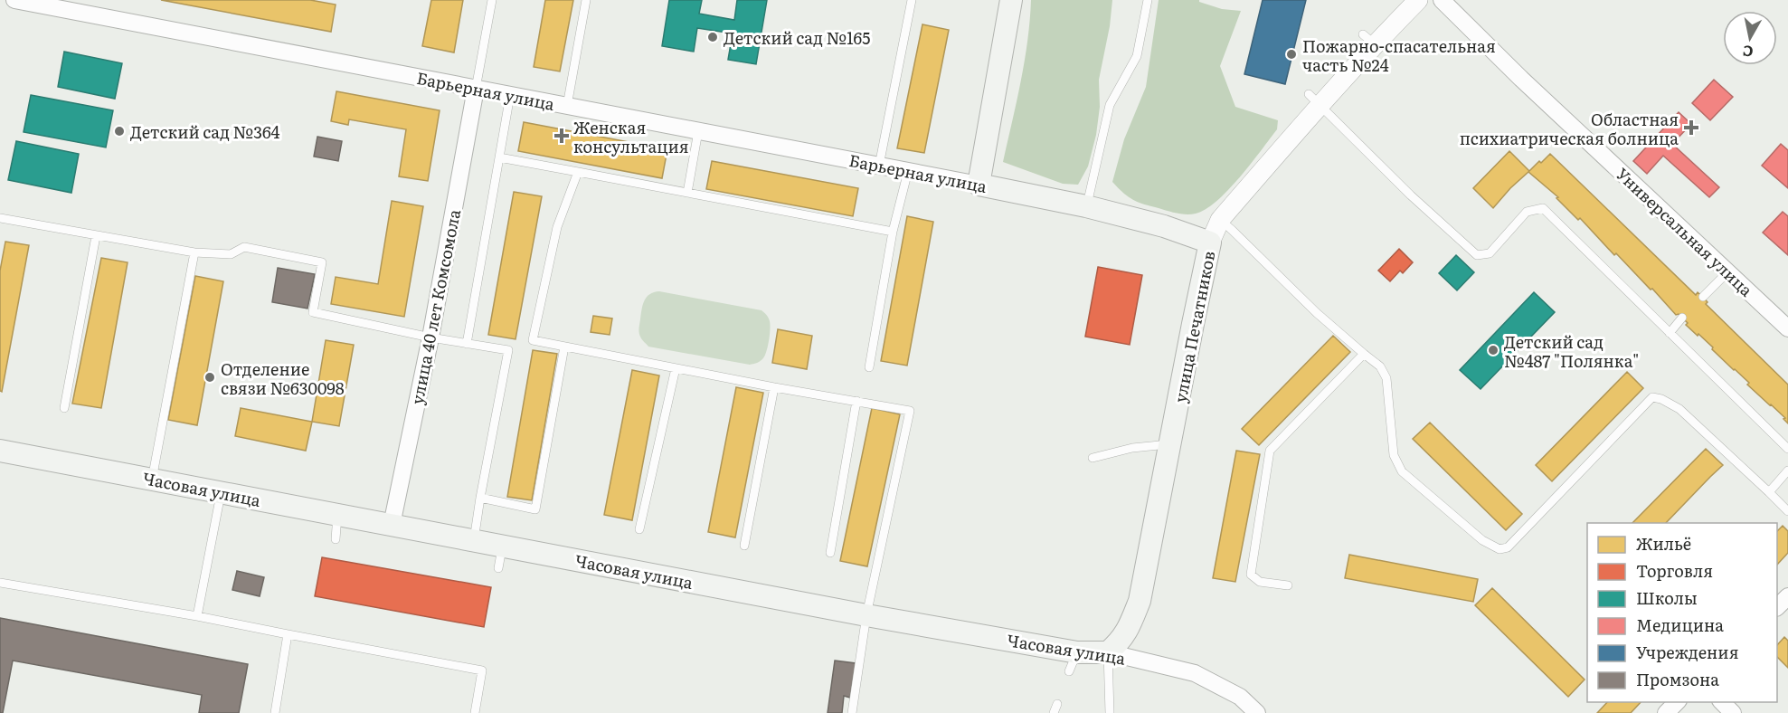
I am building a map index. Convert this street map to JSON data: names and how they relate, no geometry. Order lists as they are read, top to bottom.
{
  "streets": {
    "main road": ["Барьерная улица", "улица Печатников", "Часовая улица"],
    "street": ["Универсальная улица", "улица 40 лет Комсомола"]
  },
  "crossings": [
    ["Барьерная улица", "улица 40 лет Комсомола"],
    ["Барьерная улица", "улица Печатников"],
    ["улица 40 лет Комсомола", "Часовая улица"],
    ["улица Печатников", "Часовая улица"]
  ],
  "places": {
    "other": [
      "Детский сад №165",
      "Пожарно-спасательная часть №24",
      "Детский сад №364",
      "Детский сад №487 \"Полянка\"",
      "Отделение связи №630098"
    ],
    "health": ["Областная психиатрическая болница", "Женская консультация"]
  },
  "legend": [
    "Жильё",
    "Торговля",
    "Школы",
    "Медицина",
    "Учреждения",
    "Промзона"
  ],
  "north": "bottom"
}
